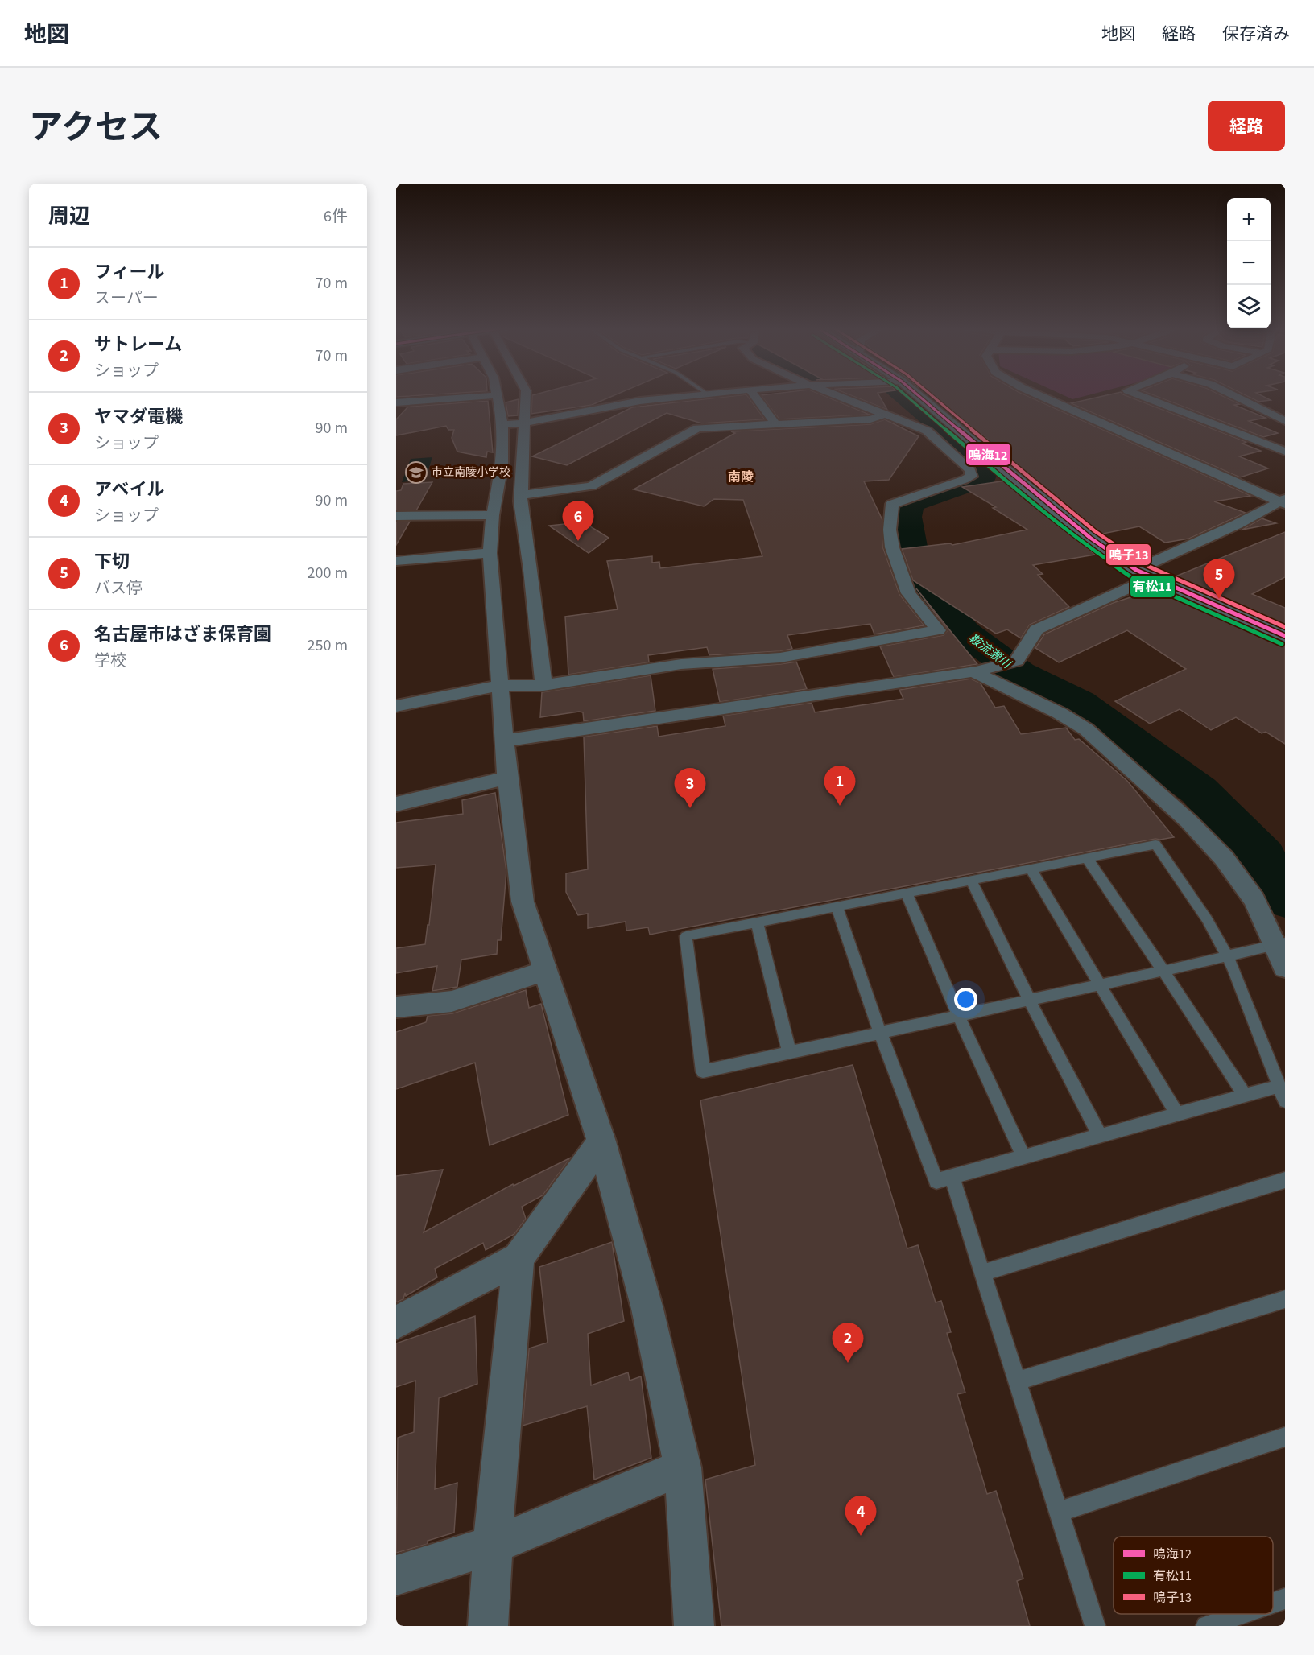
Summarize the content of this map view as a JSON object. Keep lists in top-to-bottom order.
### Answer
{
  "districts": ["南陵"],
  "water": ["鞍流瀬川"],
  "places": {
    "school or university": ["市立南陵小学校"]
  },
  "lines": ["transit line 鳴海12", "transit line 有松11", "transit line 鳴子13"],
  "legend": ["鳴海12", "有松11", "鳴子13"],
  "page": {
    "header": "地図",
    "nav": ["地図", "経路", "保存済み"],
    "title": "アクセス",
    "buttons": "経路",
    "heading": ["周辺", "6件"],
    "map_buttons": ["+", "−"],
    "list": [
      {
        "mark": "1",
        "name": "フィール",
        "note": "スーパー",
        "value": "70 m"
      },
      {
        "mark": "2",
        "name": "サトレーム",
        "note": "ショップ",
        "value": "70 m"
      },
      {
        "mark": "3",
        "name": "ヤマダ電機",
        "note": "ショップ",
        "value": "90 m"
      },
      {
        "mark": "4",
        "name": "アベイル",
        "note": "ショップ",
        "value": "90 m"
      },
      {
        "mark": "5",
        "name": "下切",
        "note": "バス停",
        "value": "200 m"
      },
      {
        "mark": "6",
        "name": "名古屋市はざま保育園",
        "note": "学校",
        "value": "250 m"
      }
    ],
    "pins": [
      "6",
      "5",
      "1",
      "3",
      "2",
      "4"
    ]
  }
}
